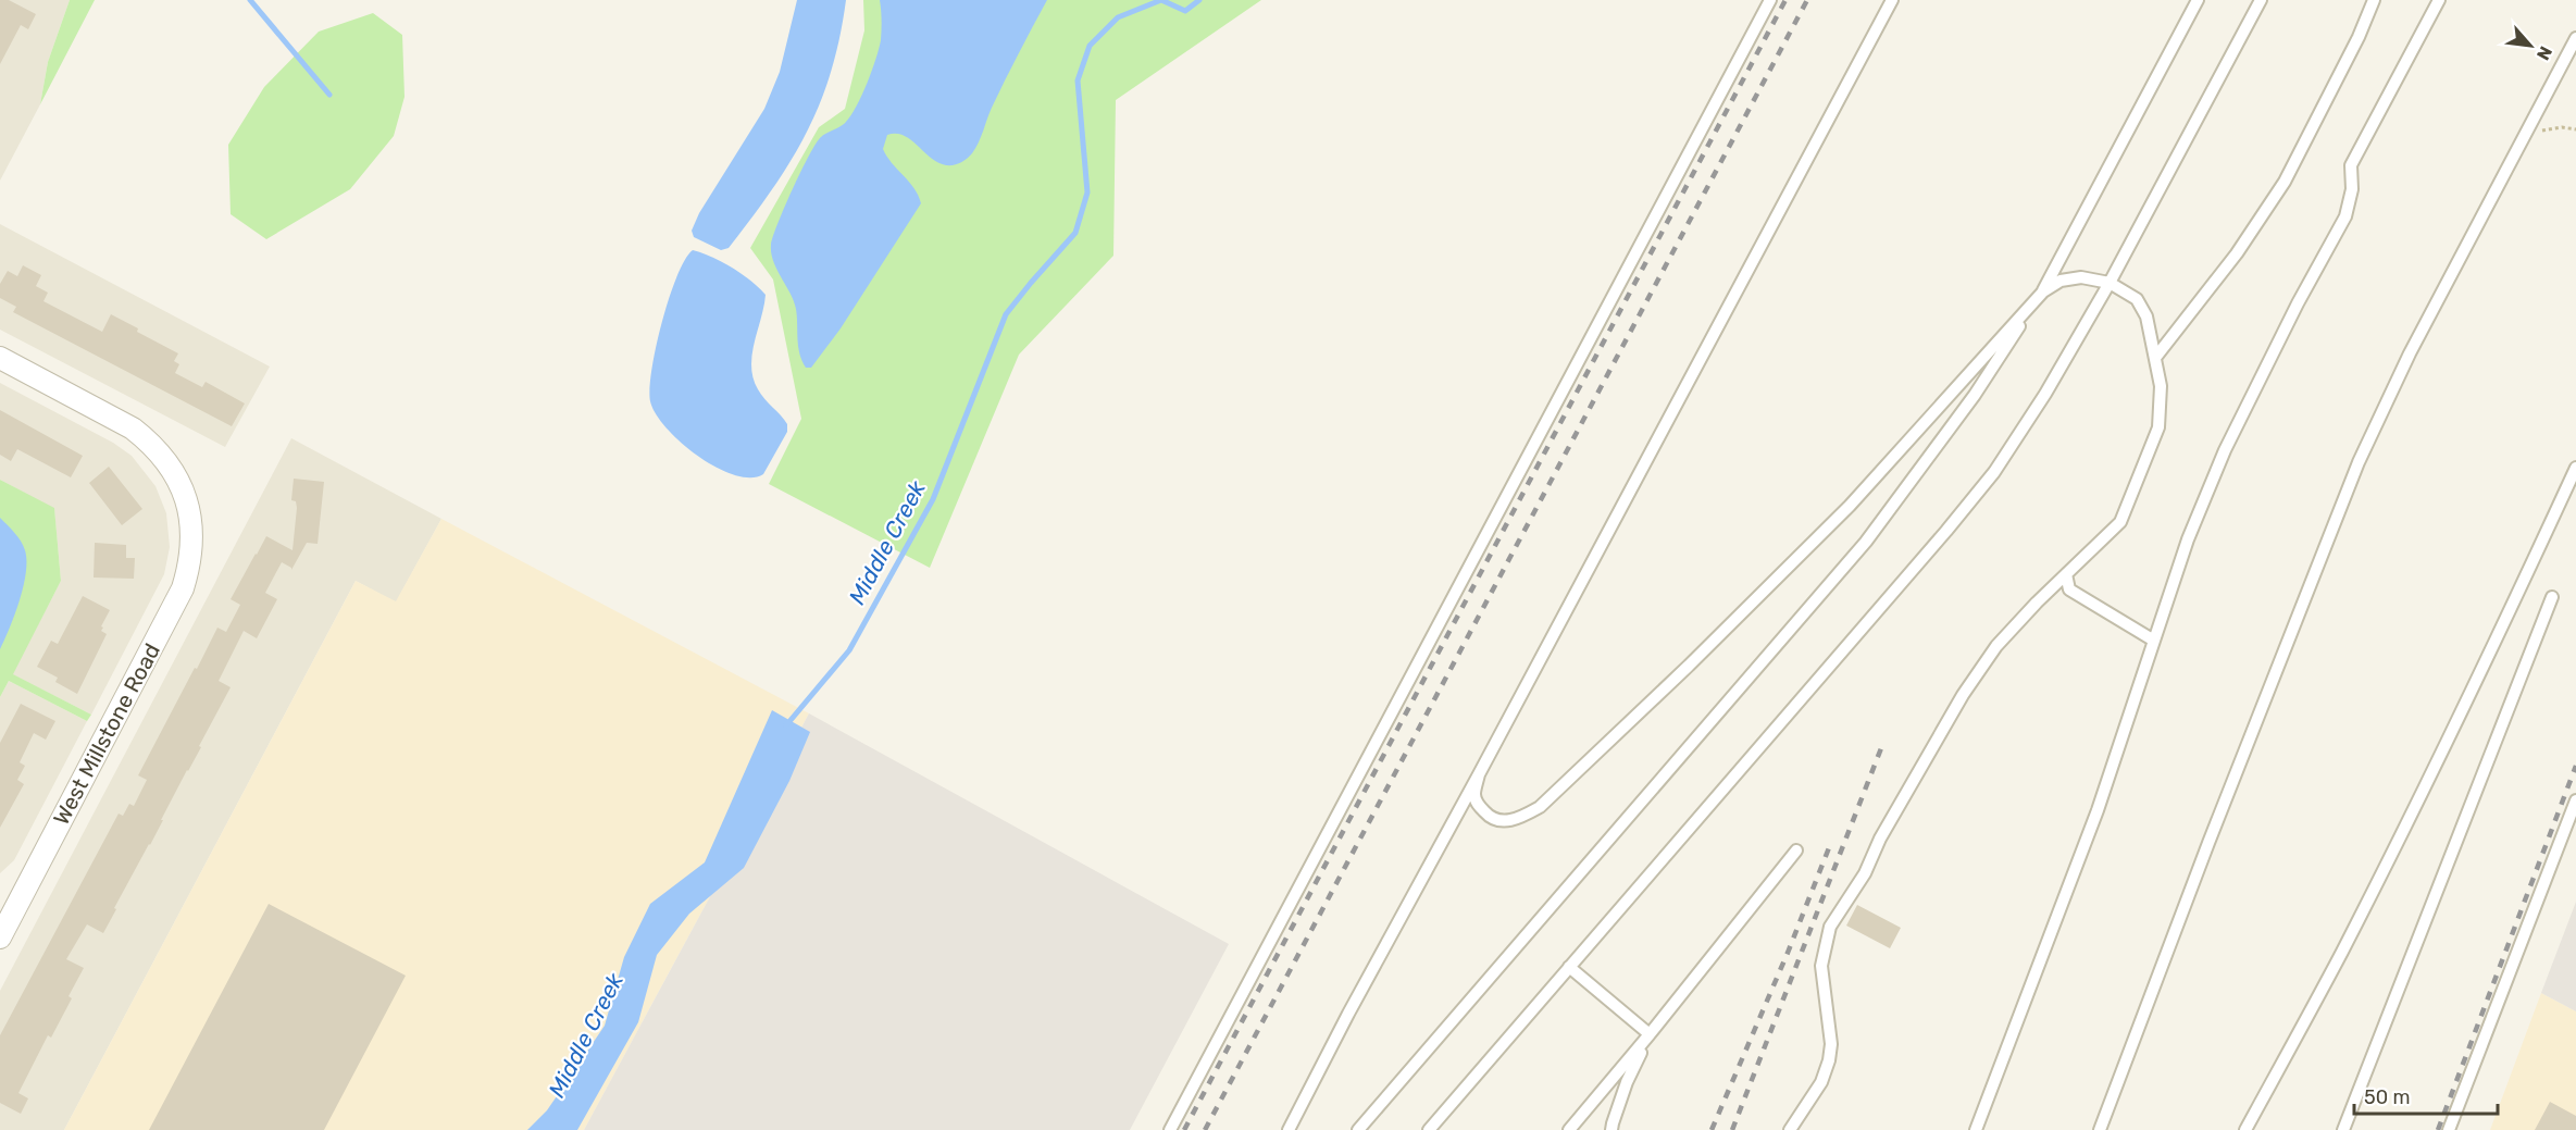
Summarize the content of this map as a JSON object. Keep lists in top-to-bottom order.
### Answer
{
  "streets": {
    "street": ["West Millstone Road"]
  },
  "water": ["Middle Creek"],
  "scale_bar": "50 m",
  "north": "bottom right"
}
